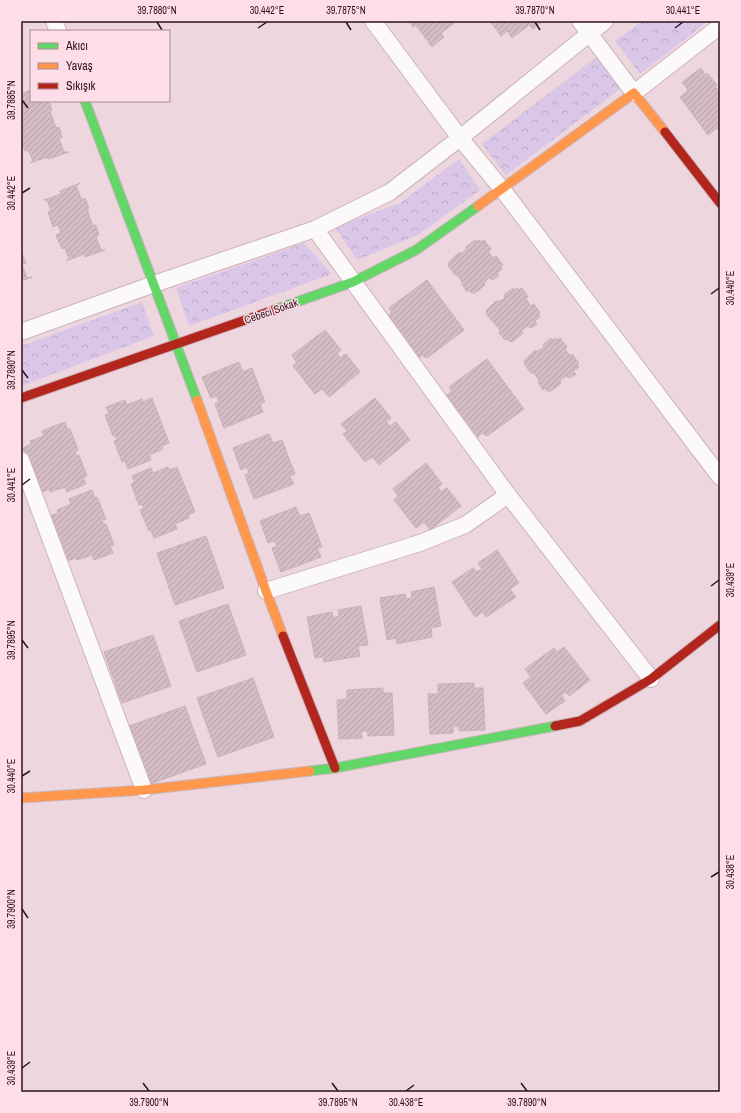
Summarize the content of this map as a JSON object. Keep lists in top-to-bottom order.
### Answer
{
  "streets": {
    "street": ["Cebeci Sokak"]
  },
  "legend": ["Akıcı", "Yavaş", "Sıkışık"],
  "coordinates": [
    "39.7880°N",
    "30.442°E",
    "39.7875°N",
    "39.7870°N",
    "30.441°E",
    "39.7885°N",
    "30.440°E",
    "39.7890°N",
    "30.439°E",
    "39.7895°N",
    "30.438°E",
    "39.7900°N"
  ]
}
